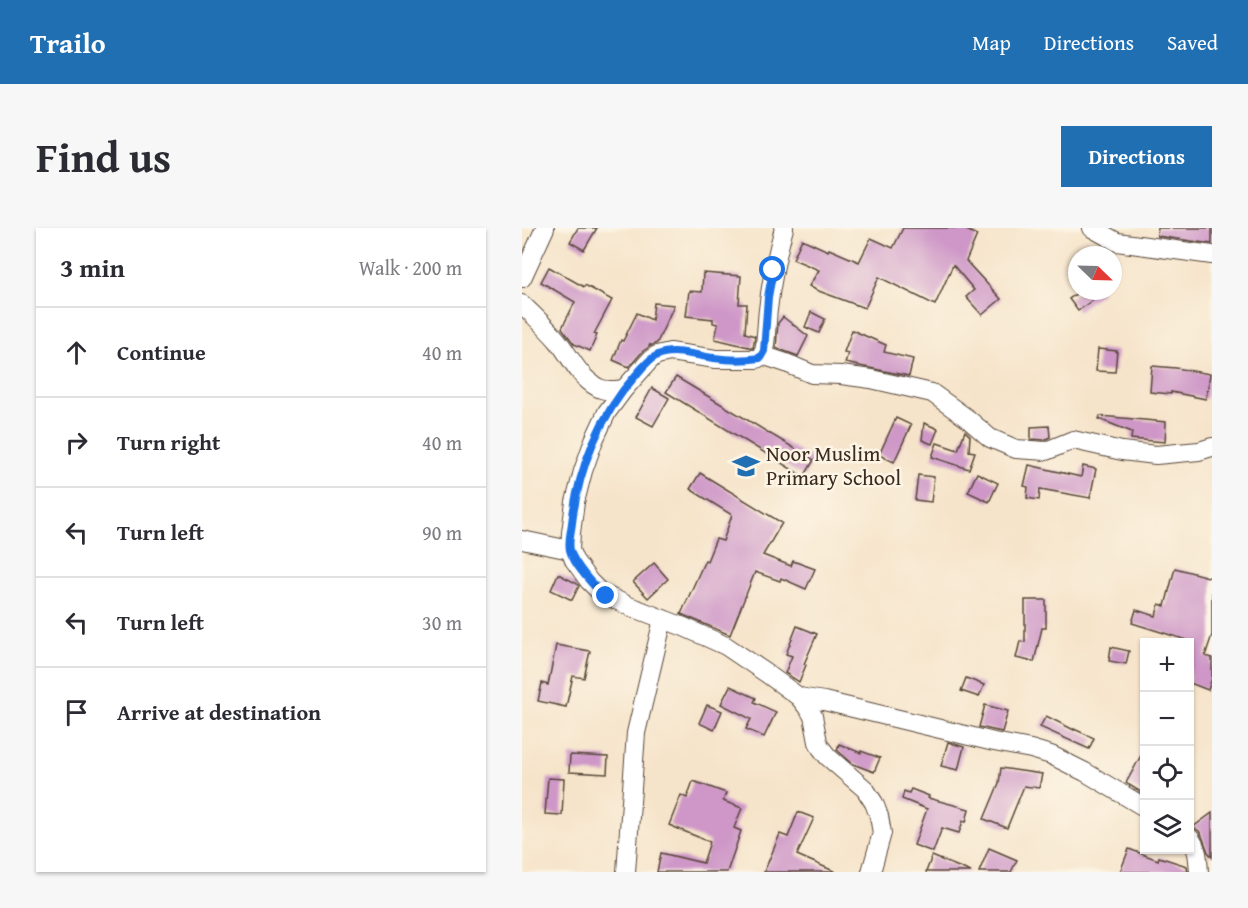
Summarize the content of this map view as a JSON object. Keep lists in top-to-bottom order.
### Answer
{
  "places": {
    "school or university": ["Noor Muslim Primary School"]
  },
  "north": "bottom right",
  "page": {
    "header": "Trailo",
    "nav": ["Map", "Directions", "Saved"],
    "title": "Find us",
    "buttons": "Directions",
    "heading": ["3 min", "Walk · 200 m"],
    "list": [
      ["Continue", "40 m"],
      ["Turn right", "40 m"],
      ["Turn left", "90 m"],
      ["Turn left", "30 m"],
      "Arrive at destination"
    ],
    "map_buttons": ["+", "−"]
  }
}
